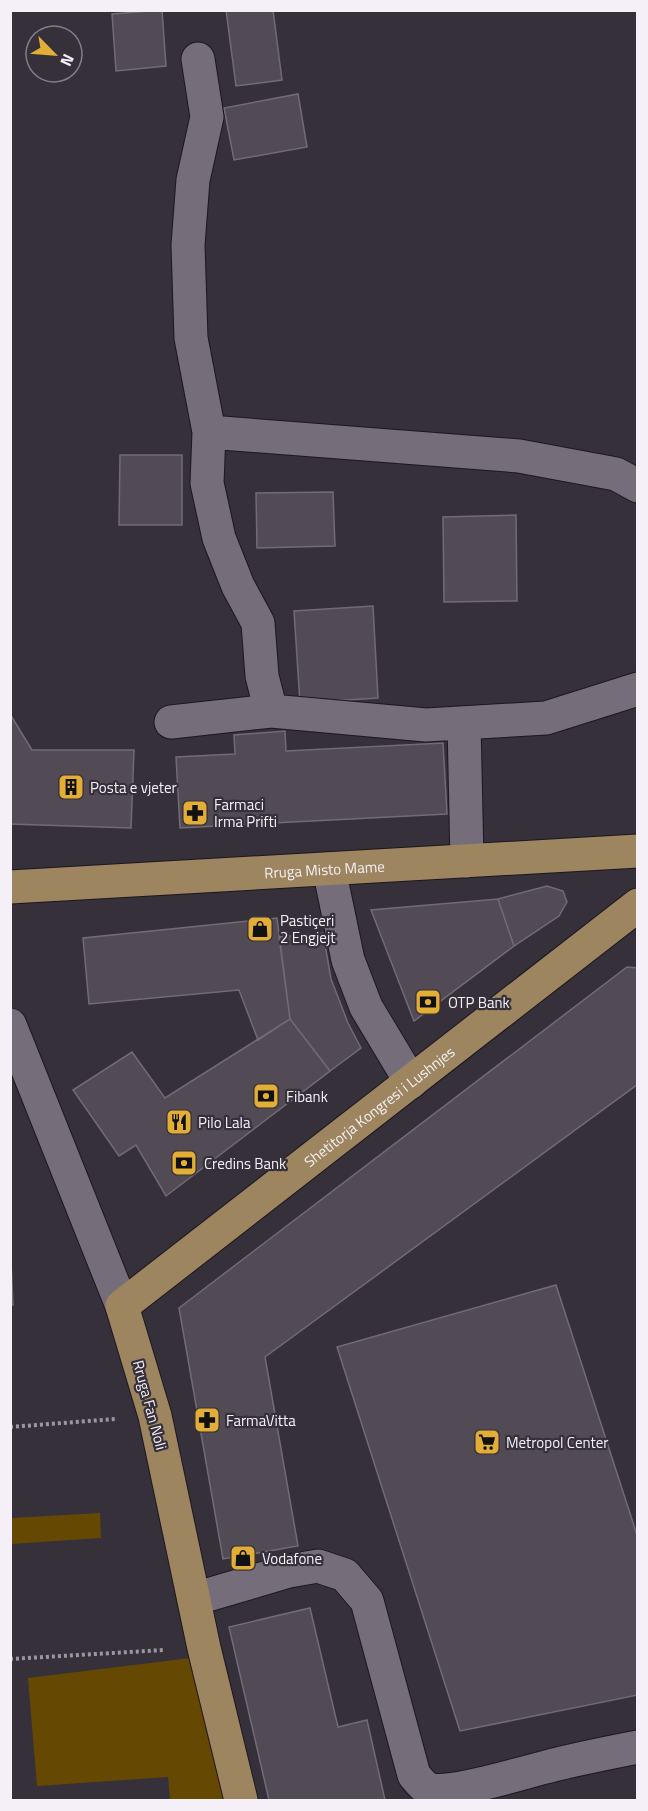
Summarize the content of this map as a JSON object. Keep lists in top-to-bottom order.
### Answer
{
  "streets": {
    "main road": ["Rruga Misto Mame", "Shetitorja Kongresi i Lushnjes", "Rruga Fan Noli"]
  },
  "crossings": [
    ["Shetitorja Kongresi i Lushnjes", "Rruga Fan Noli"]
  ],
  "places": {
    "building": ["Posta e vjeter"],
    "pharmacy": ["Farmaci Irma Prifti", "FarmaVitta"],
    "shop": ["Pastiçeri 2 Engjejt", "Vodafone"],
    "bank": ["OTP Bank", "Fibank", "Credins Bank"],
    "restaurant": ["Pilo Lala"],
    "supermarket": ["Metropol Center"]
  },
  "north": "bottom right"
}
